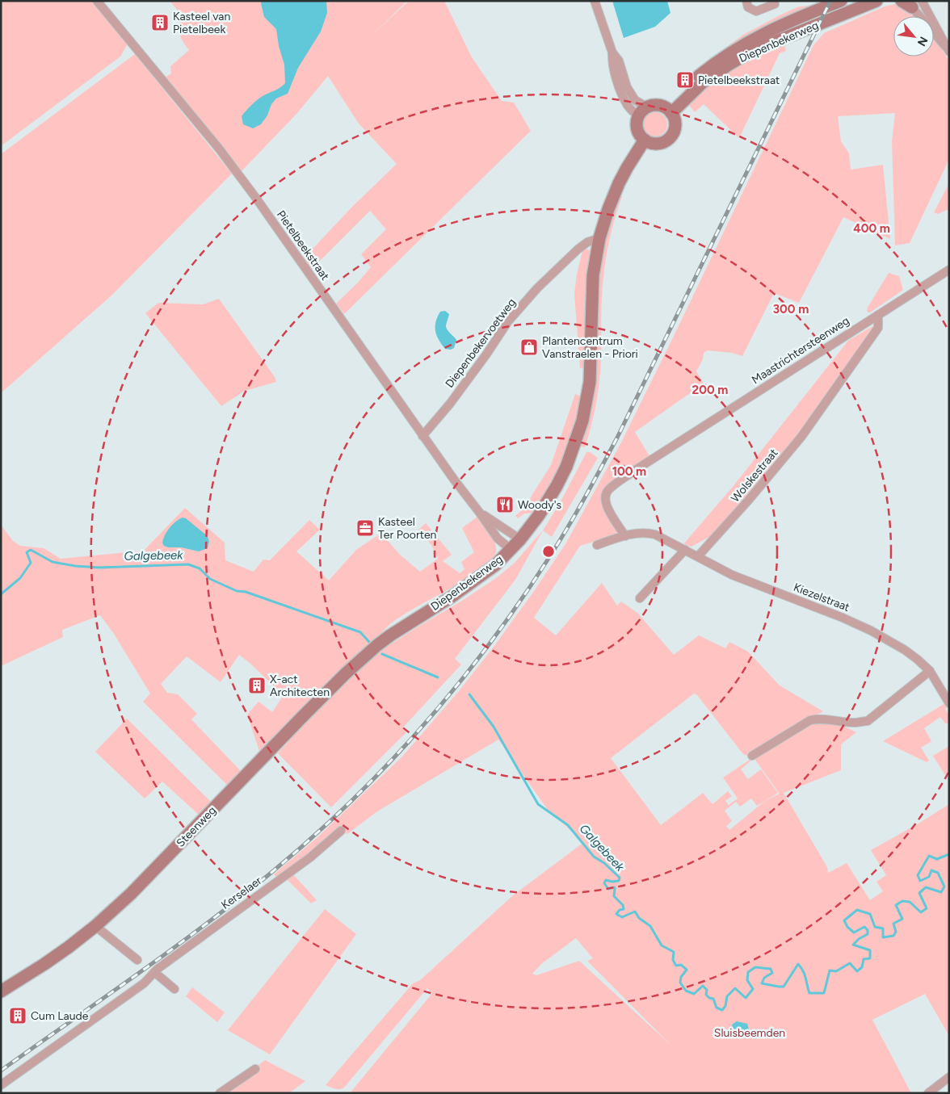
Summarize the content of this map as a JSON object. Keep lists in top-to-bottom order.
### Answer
{
  "streets": {
    "main road": ["Diepenbekerweg", "Steenweg"],
    "street": [
      "Pietelbeekstraat",
      "Diepenbekervoetweg",
      "Maastrichtersteenweg",
      "Wolskestraat",
      "Kiezelstraat",
      "Kerselaer"
    ]
  },
  "crossings": [
    ["Diepenbekerweg", "Pietelbeekstraat"],
    ["Diepenbekerweg", "Diepenbekervoetweg"],
    ["Diepenbekerweg", "Steenweg"],
    ["Pietelbeekstraat", "Diepenbekervoetweg"],
    ["Maastrichtersteenweg", "Wolskestraat"],
    ["Wolskestraat", "Kiezelstraat"]
  ],
  "water": ["Galgebeek"],
  "parks": ["Sluisbeemden"],
  "places": {
    "building": [
      "Kasteel van Pietelbeek",
      "Pietelbeekstraat",
      "X-act Architecten",
      "Cum Laude"
    ],
    "shop": ["Plantencentrum Vanstraelen - Priori"],
    "restaurant": ["Woody's"],
    "office": ["Kasteel Ter Poorten"]
  },
  "north": "bottom right",
  "rings": [
    "400 m",
    "300 m",
    "200 m",
    "100 m"
  ]
}
